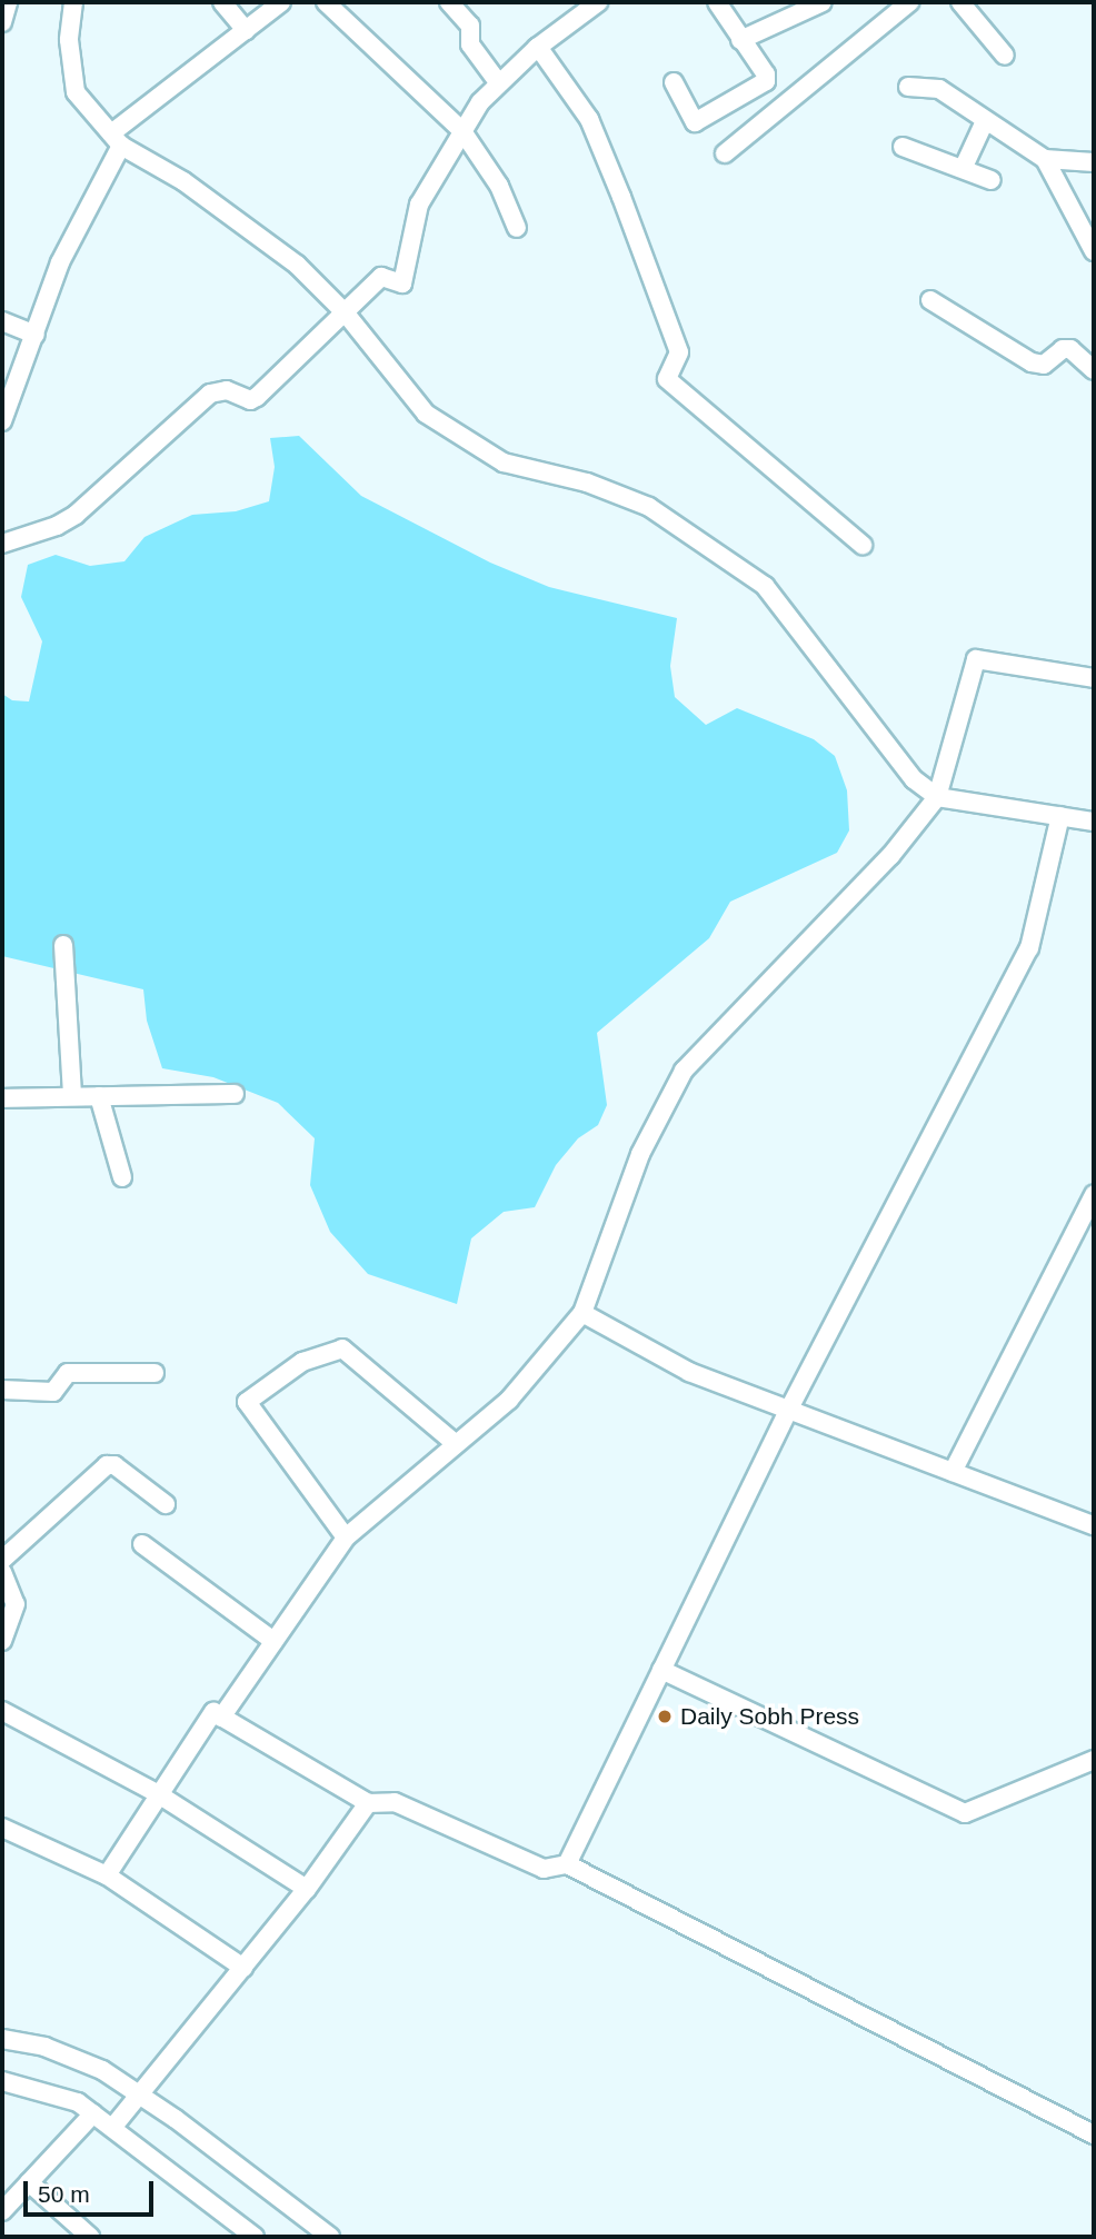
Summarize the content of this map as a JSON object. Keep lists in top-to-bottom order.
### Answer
{
  "places": ["Daily Sobh Press"],
  "scale_bar": "50 m"
}
